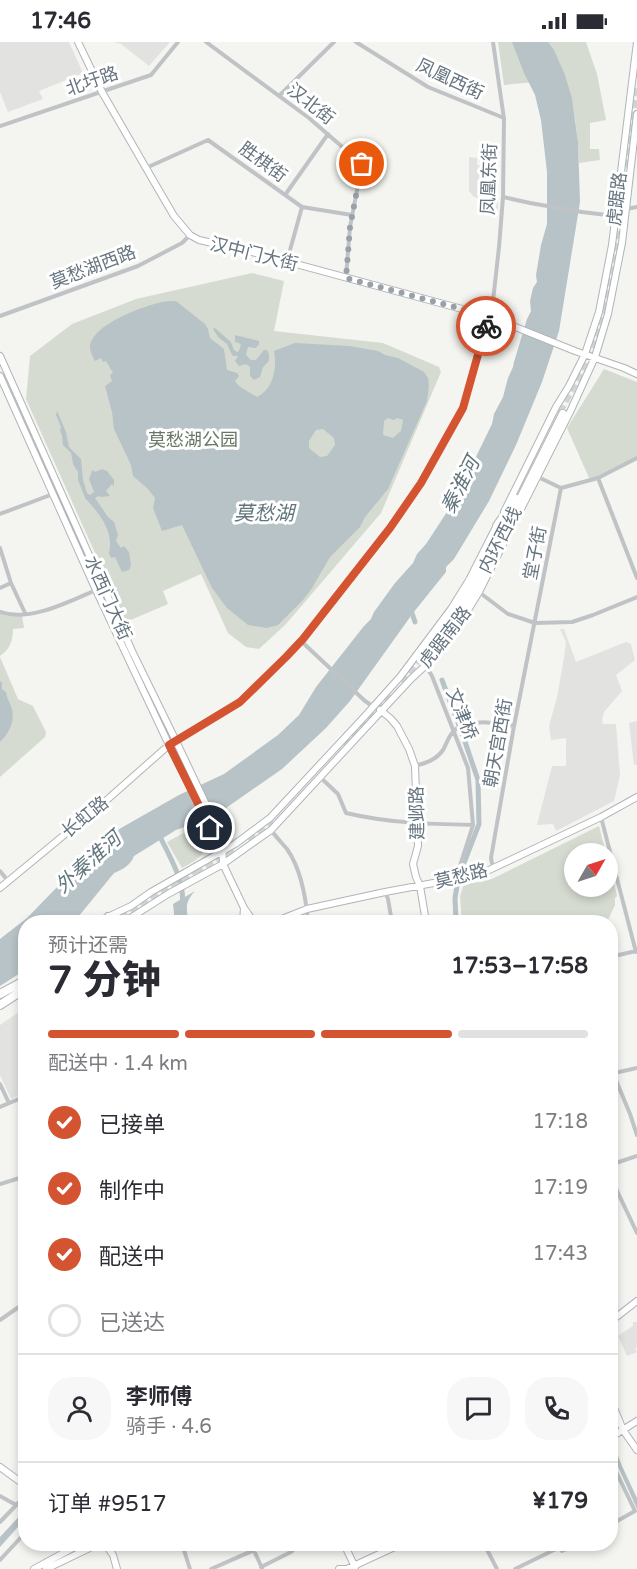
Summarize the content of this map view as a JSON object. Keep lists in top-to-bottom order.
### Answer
{
  "streets": {
    "highway": ["内环西线"],
    "main road": [
      "虎踞路",
      "汉中门大街",
      "水西门大街",
      "虎踞南路",
      "建邺路",
      "长虹路",
      "莫愁路"
    ],
    "street": [
      "凤凰西街",
      "北圩路",
      "汉北街",
      "胜棋街",
      "凤凰东街",
      "莫愁湖西路",
      "堂子街",
      "文津桥",
      "朝天宫西街"
    ]
  },
  "crossings": [
    ["凤凰西街", "凤凰东街"],
    ["北圩路", "汉中门大街"],
    ["汉北街", "胜棋街"],
    ["汉北街", "汉中门大街"],
    ["胜棋街", "汉中门大街"],
    ["凤凰东街", "汉中门大街"],
    ["凤凰东街", "水西门大街"],
    ["凤凰东街", "长虹路"],
    ["虎踞路", "汉中门大街"],
    ["虎踞路", "虎踞南路"],
    ["汉中门大街", "莫愁湖西路"],
    ["汉中门大街", "虎踞南路"],
    ["内环西线", "虎踞南路"],
    ["内环西线", "文津桥"],
    ["堂子街", "朝天宫西街"],
    ["水西门大街", "长虹路"],
    ["虎踞南路", "文津桥"],
    ["虎踞南路", "建邺路"],
    ["文津桥", "莫愁路"],
    ["朝天宫西街", "莫愁路"],
    ["建邺路", "莫愁路"]
  ],
  "water": ["秦淮河", "莫愁湖", "外秦淮河"],
  "parks": ["莫愁湖公园"],
  "north": "top right",
  "page": {
    "status": "17:46",
    "heading": ["7 分钟", "预计还需", "17:53–17:58"],
    "panel": [
      "李师傅",
      "骑手 · 4.6",
      "订单 #9517",
      "¥179"
    ],
    "bar": "配送中 · 1.4 km",
    "list": [
      ["已接单", "17:18"],
      ["制作中", "17:19"],
      ["配送中", "17:43"],
      "已送达"
    ]
  }
}
